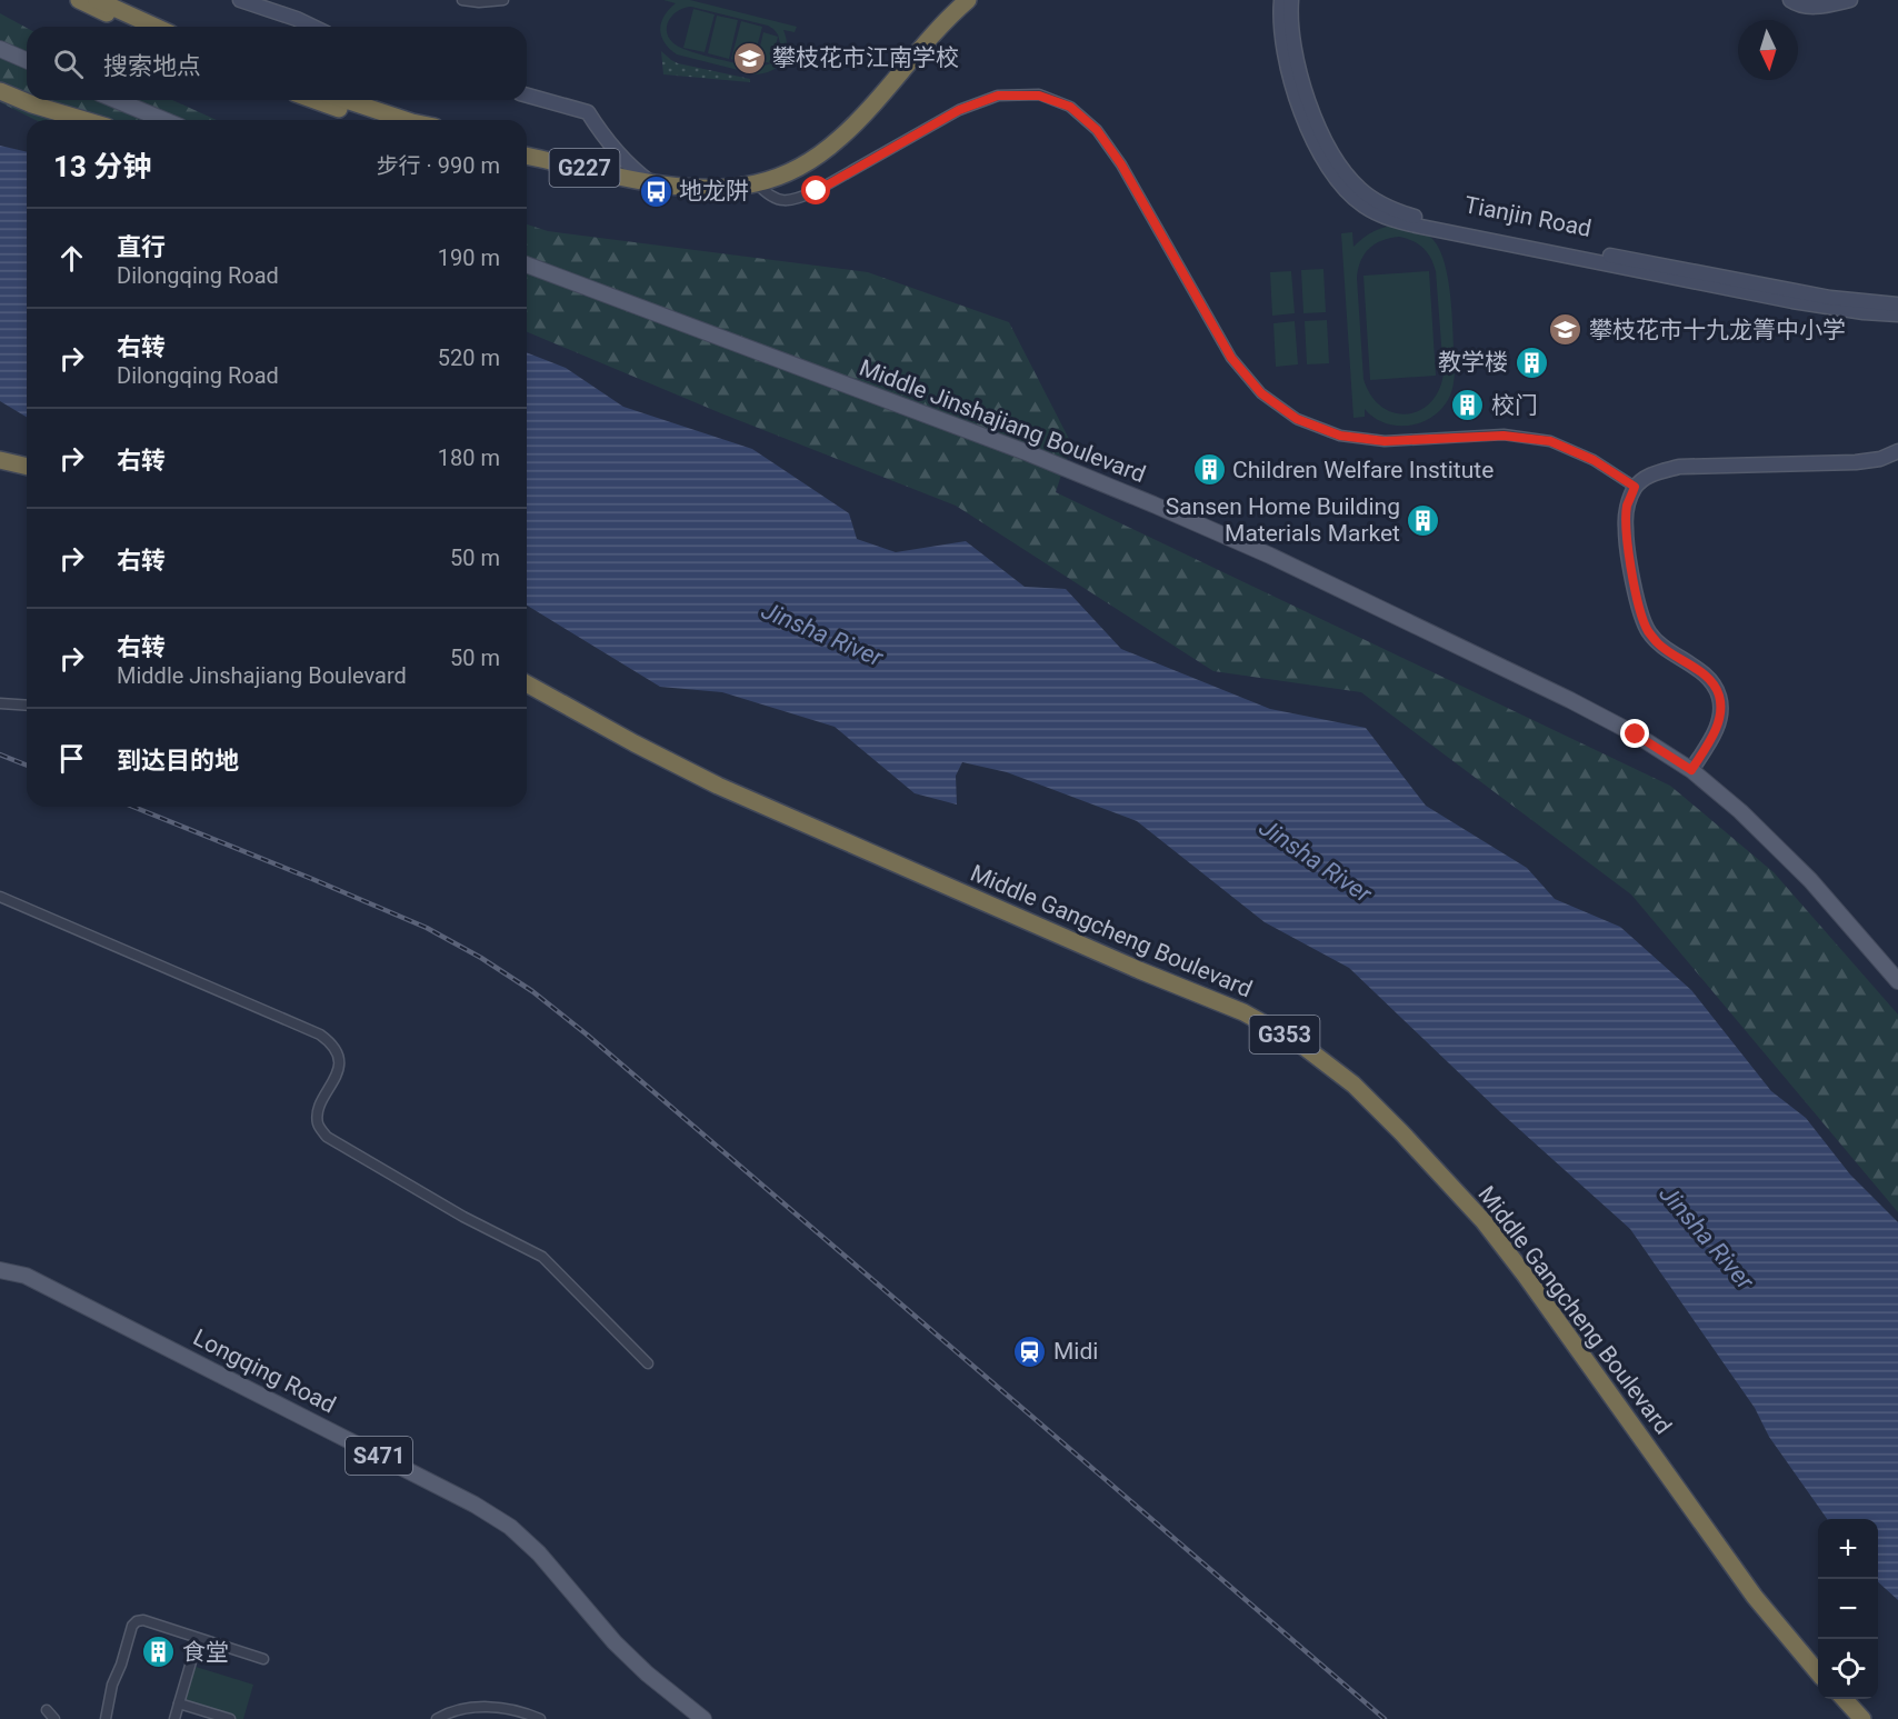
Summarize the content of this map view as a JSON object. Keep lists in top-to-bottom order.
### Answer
{
  "streets": {
    "highway": ["G227", "Middle Gangcheng Boulevard", "G353"],
    "main road": [
      "Tianjin Road",
      "Middle Jinshajiang Boulevard",
      "Longqing Road",
      "S471"
    ]
  },
  "water": ["Jinsha River"],
  "places": {
    "school or university": ["攀枝花市江南学校", "攀枝花市十九龙箐中小学"],
    "bus stop": ["地龙阱"],
    "building": [
      "教学楼",
      "校门",
      "Children Welfare Institute",
      "Sansen Home Building Materials Market",
      "食堂"
    ],
    "station": ["Midi"]
  },
  "north": "bottom",
  "page": {
    "search": "搜索地点",
    "heading": ["13 分钟", "步行 · 990 m"],
    "list": [
      ["直行", "Dilongqing Road", "190 m"],
      ["右转", "Dilongqing Road", "520 m"],
      ["右转", "180 m"],
      ["右转", "50 m"],
      ["右转", "Middle Jinshajiang Boulevard", "50 m"],
      "到达目的地"
    ],
    "map_buttons": ["+", "−"]
  }
}
